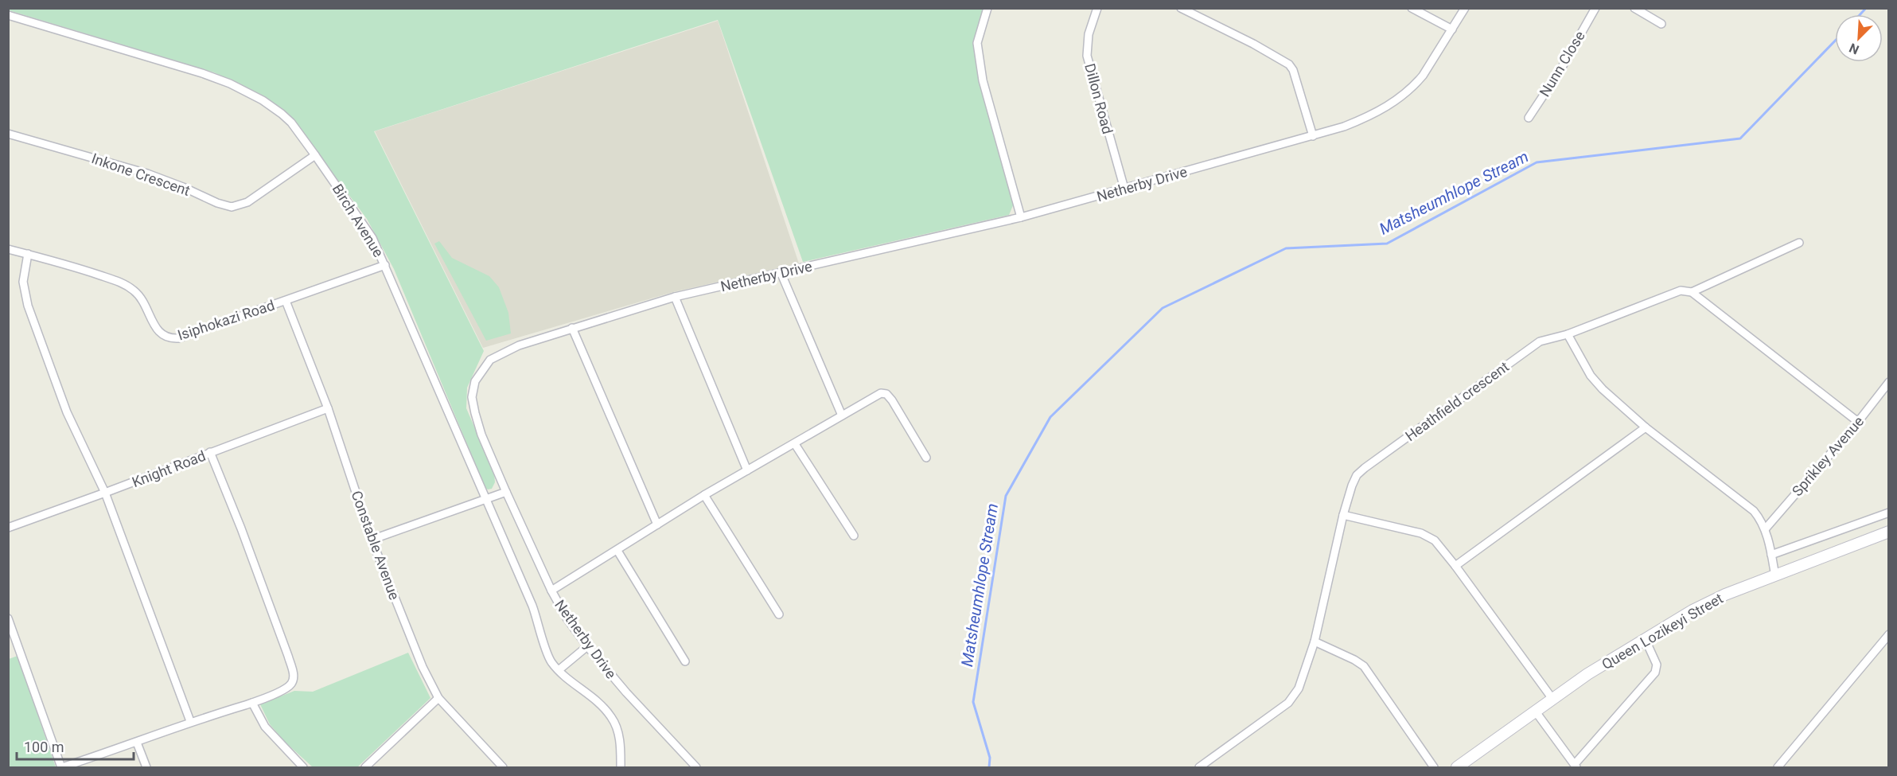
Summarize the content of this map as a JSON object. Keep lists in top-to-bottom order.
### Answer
{
  "streets": {
    "main road": ["Queen Lozikeyi Street"],
    "street": [
      "Nunn Close",
      "Dillon Road",
      "Inkone Crescent",
      "Netherby Drive",
      "Birch Avenue",
      "Isiphokazi Road",
      "Heathfield crescent",
      "Sprikley Avenue",
      "Knight Road",
      "Constable Avenue"
    ]
  },
  "crossings": [
    ["Dillon Road", "Netherby Drive"],
    ["Inkone Crescent", "Birch Avenue"],
    ["Birch Avenue", "Isiphokazi Road"],
    ["Isiphokazi Road", "Constable Avenue"],
    ["Knight Road", "Constable Avenue"]
  ],
  "water": ["Matsheumhlope Stream"],
  "scale_bar": "100 m",
  "north": "bottom left"
}
